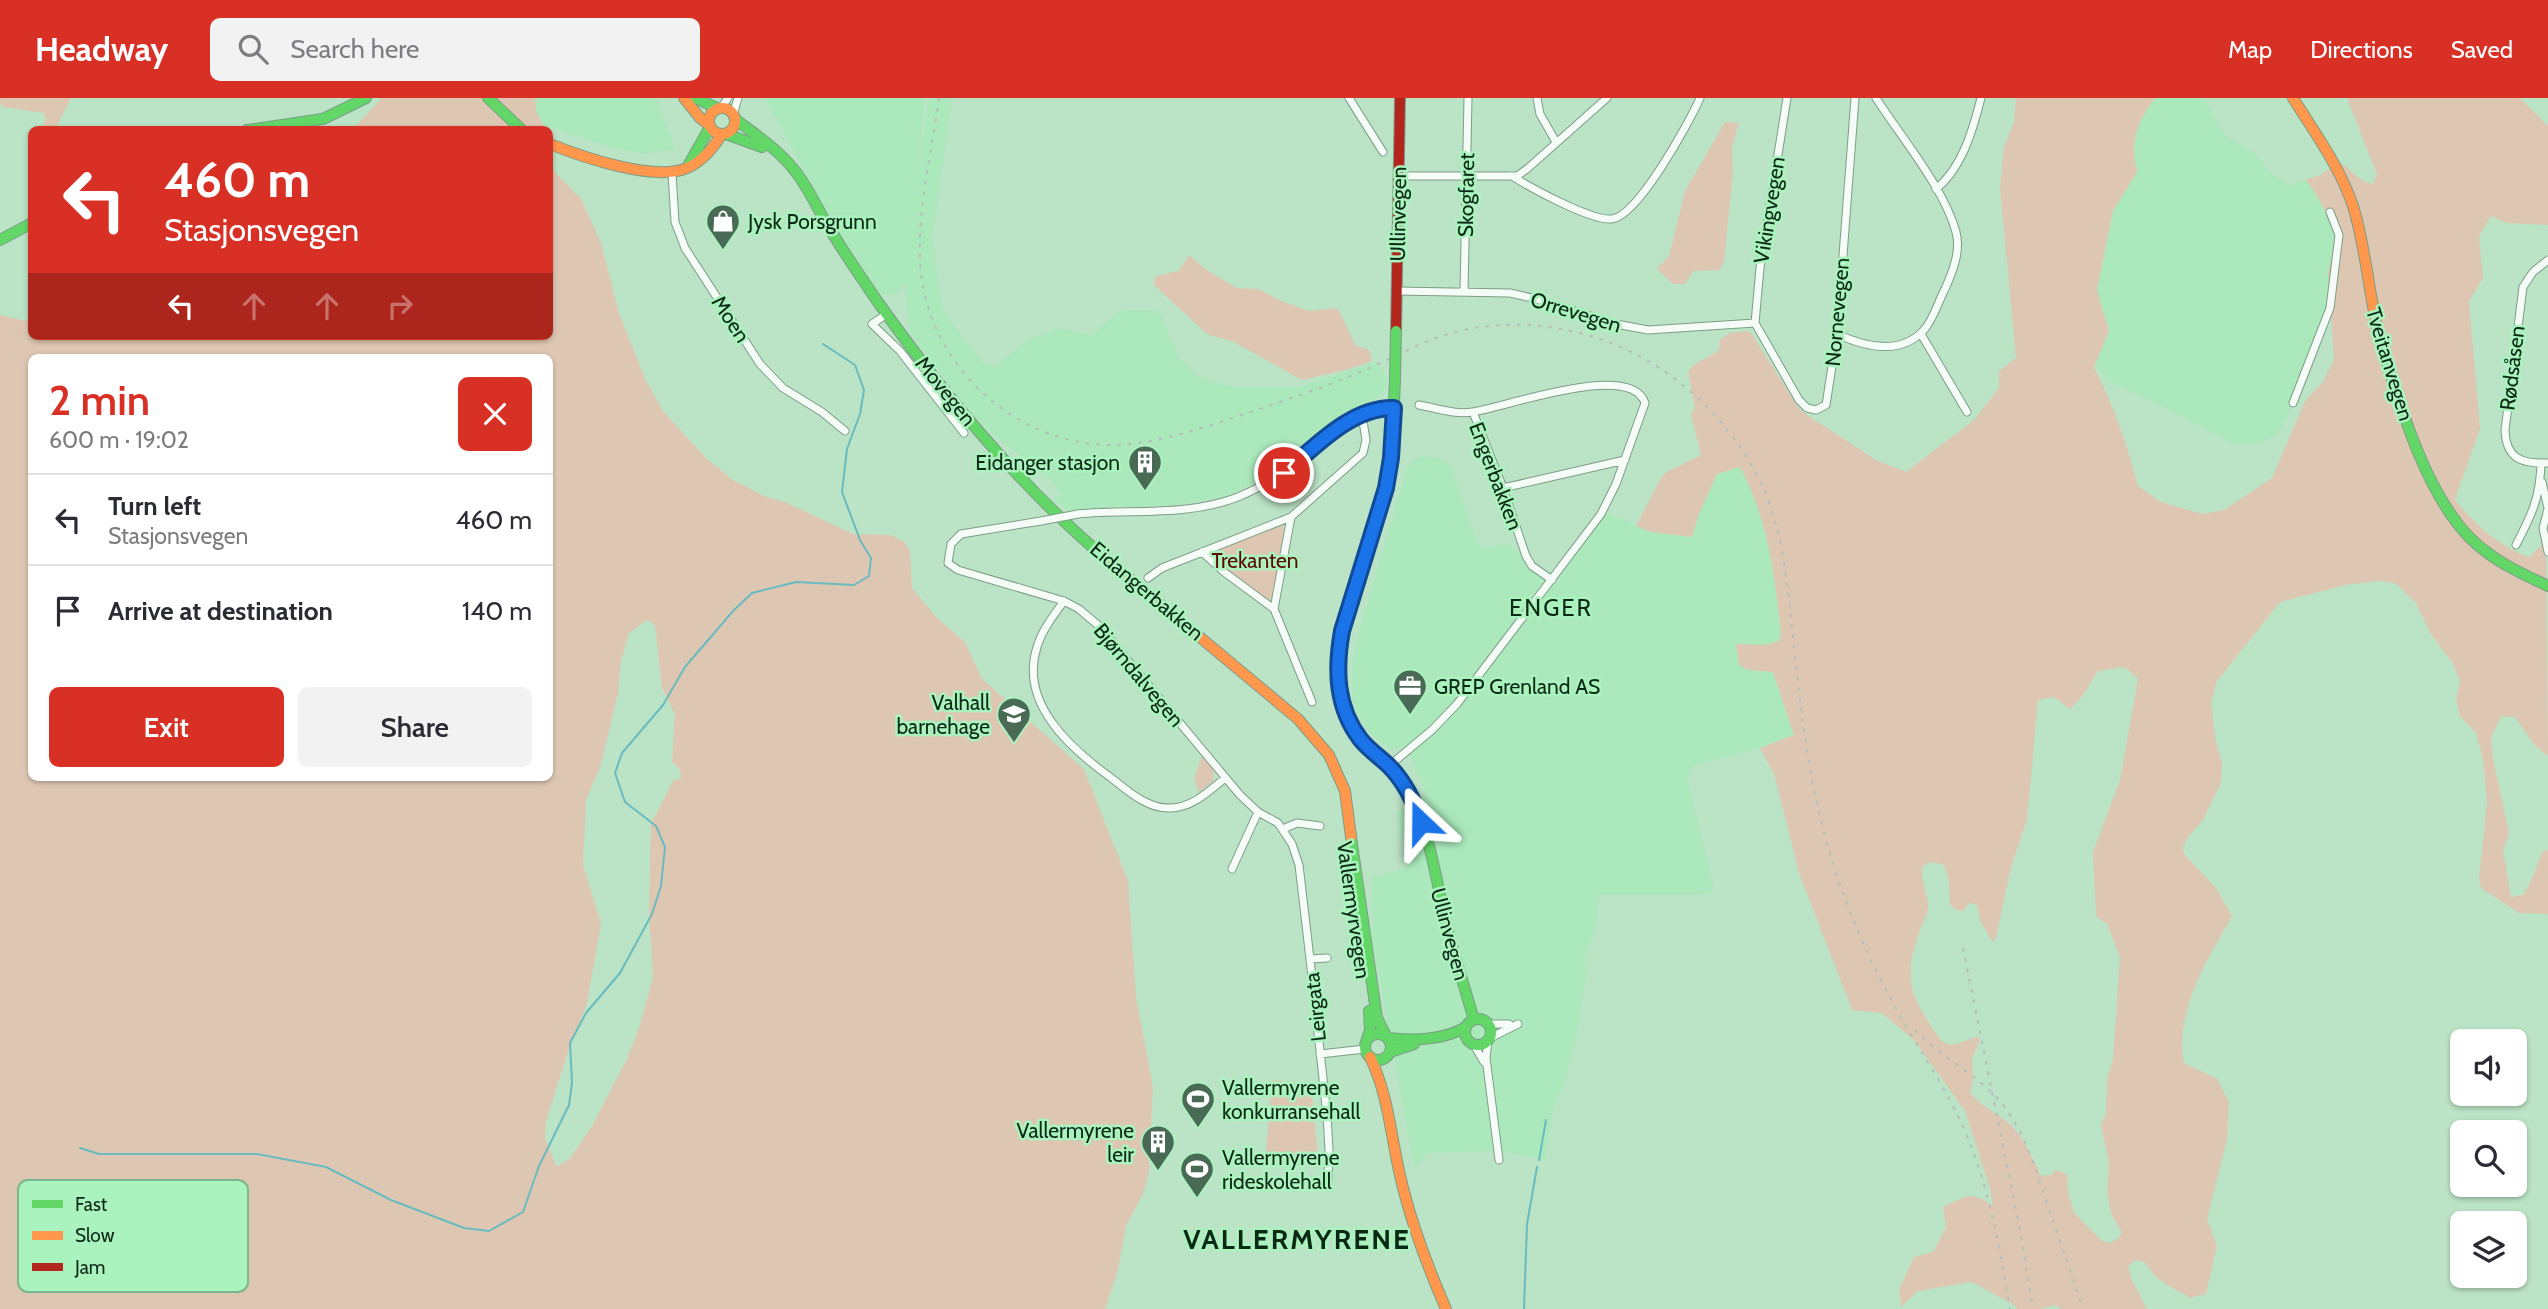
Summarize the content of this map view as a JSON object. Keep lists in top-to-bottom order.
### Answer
{
  "streets": {
    "main road": [
      "Ullinvegen",
      "Tveitanvegen",
      "Movegen",
      "Eidangerbakken",
      "Vallermyrvegen"
    ],
    "street": [
      "Skogfaret",
      "Vikingvegen",
      "Orrevegen",
      "Nornevegen",
      "Moen",
      "Rødsåsen",
      "Engerbakken",
      "Bjørndalvegen",
      "Leirgata"
    ]
  },
  "crossings": [
    ["Skogfaret", "Orrevegen"],
    ["Vikingvegen", "Orrevegen"],
    ["Vikingvegen", "Nornevegen"],
    ["Ullinvegen", "Orrevegen"],
    ["Orrevegen", "Nornevegen"],
    ["Movegen", "Eidangerbakken"],
    ["Eidangerbakken", "Vallermyrvegen"],
    ["Bjørndalvegen", "Leirgata"]
  ],
  "districts": ["ENGER", "VALLERMYRENE"],
  "parks": ["Trekanten"],
  "places": {
    "shop": ["Jysk Porsgrunn"],
    "building": ["Eidanger stasjon", "Vallermyrene leir"],
    "office": ["GREP Grenland AS"],
    "school or university": ["Valhall barnehage"],
    "sports": ["Vallermyrene konkurransehall", "Vallermyrene rideskolehall"]
  },
  "legend": ["Fast", "Slow", "Jam"],
  "page": {
    "header": "Headway",
    "search": "Search here",
    "nav": ["Map", "Directions", "Saved"],
    "turn": ["460 m", "Stasjonsvegen"],
    "heading": ["2 min", "600 m · 19:02"],
    "list": [
      {
        "name": "Turn left",
        "note": "Stasjonsvegen",
        "value": "460 m"
      },
      {
        "name": "Arrive at destination",
        "value": "140 m"
      }
    ],
    "buttons": ["Exit", "Share"]
  }
}
